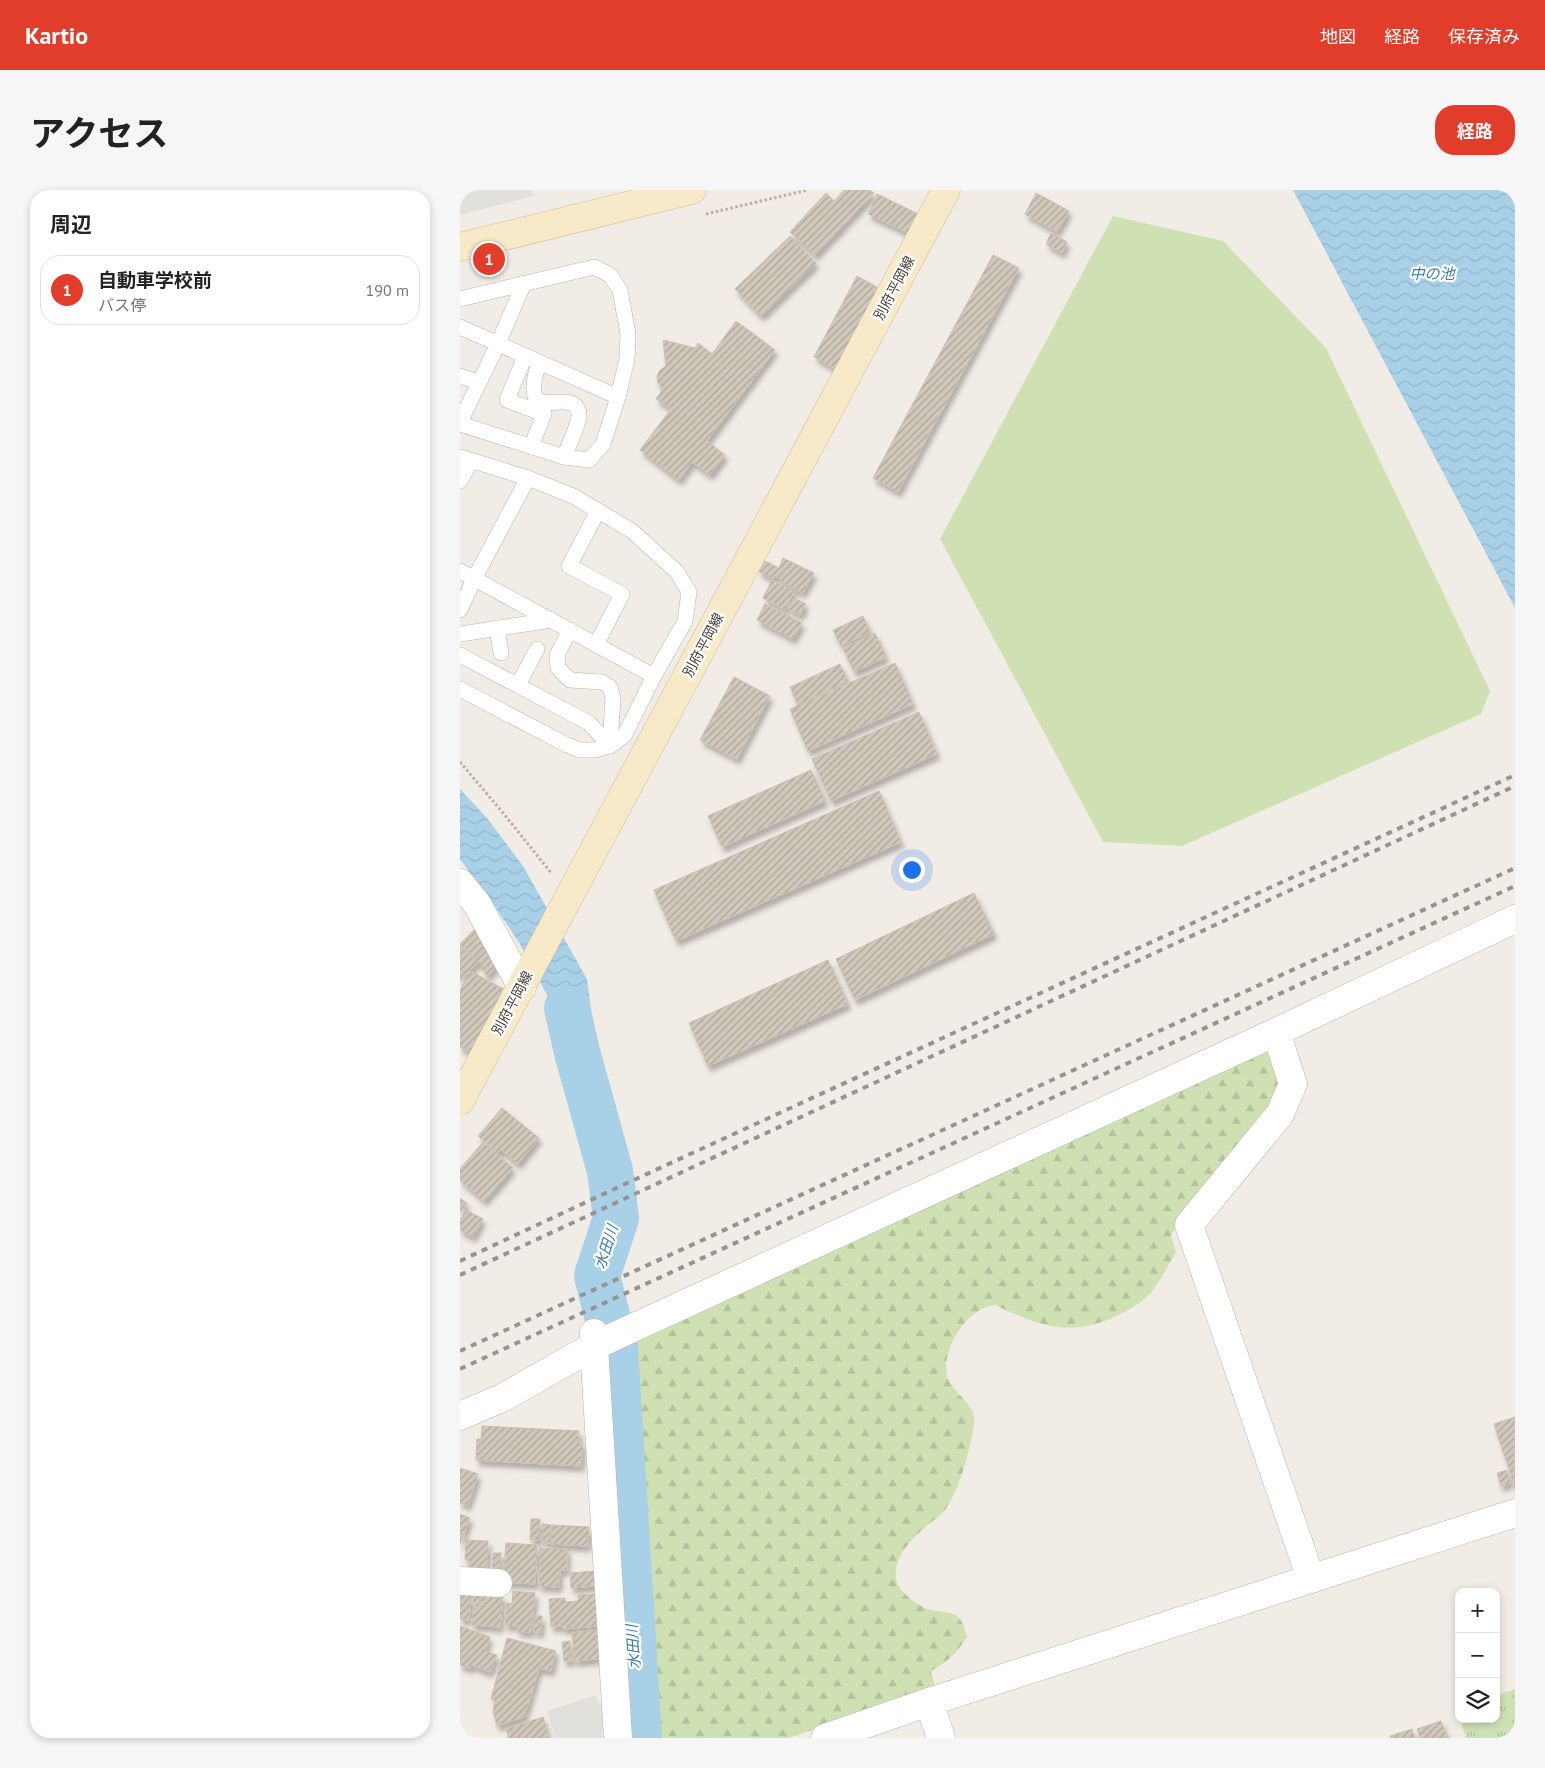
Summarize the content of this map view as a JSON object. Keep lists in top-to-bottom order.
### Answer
{
  "streets": {
    "main road": ["別府平岡線"]
  },
  "water": ["中の池", "水田川"],
  "page": {
    "header": "Kartio",
    "nav": ["地図", "経路", "保存済み"],
    "title": "アクセス",
    "buttons": "経路",
    "heading": "周辺",
    "pins": "1",
    "list": [
      {
        "mark": "1",
        "name": "自動車学校前",
        "note": "バス停",
        "value": "190 m"
      }
    ],
    "map_buttons": ["+", "−"]
  }
}
